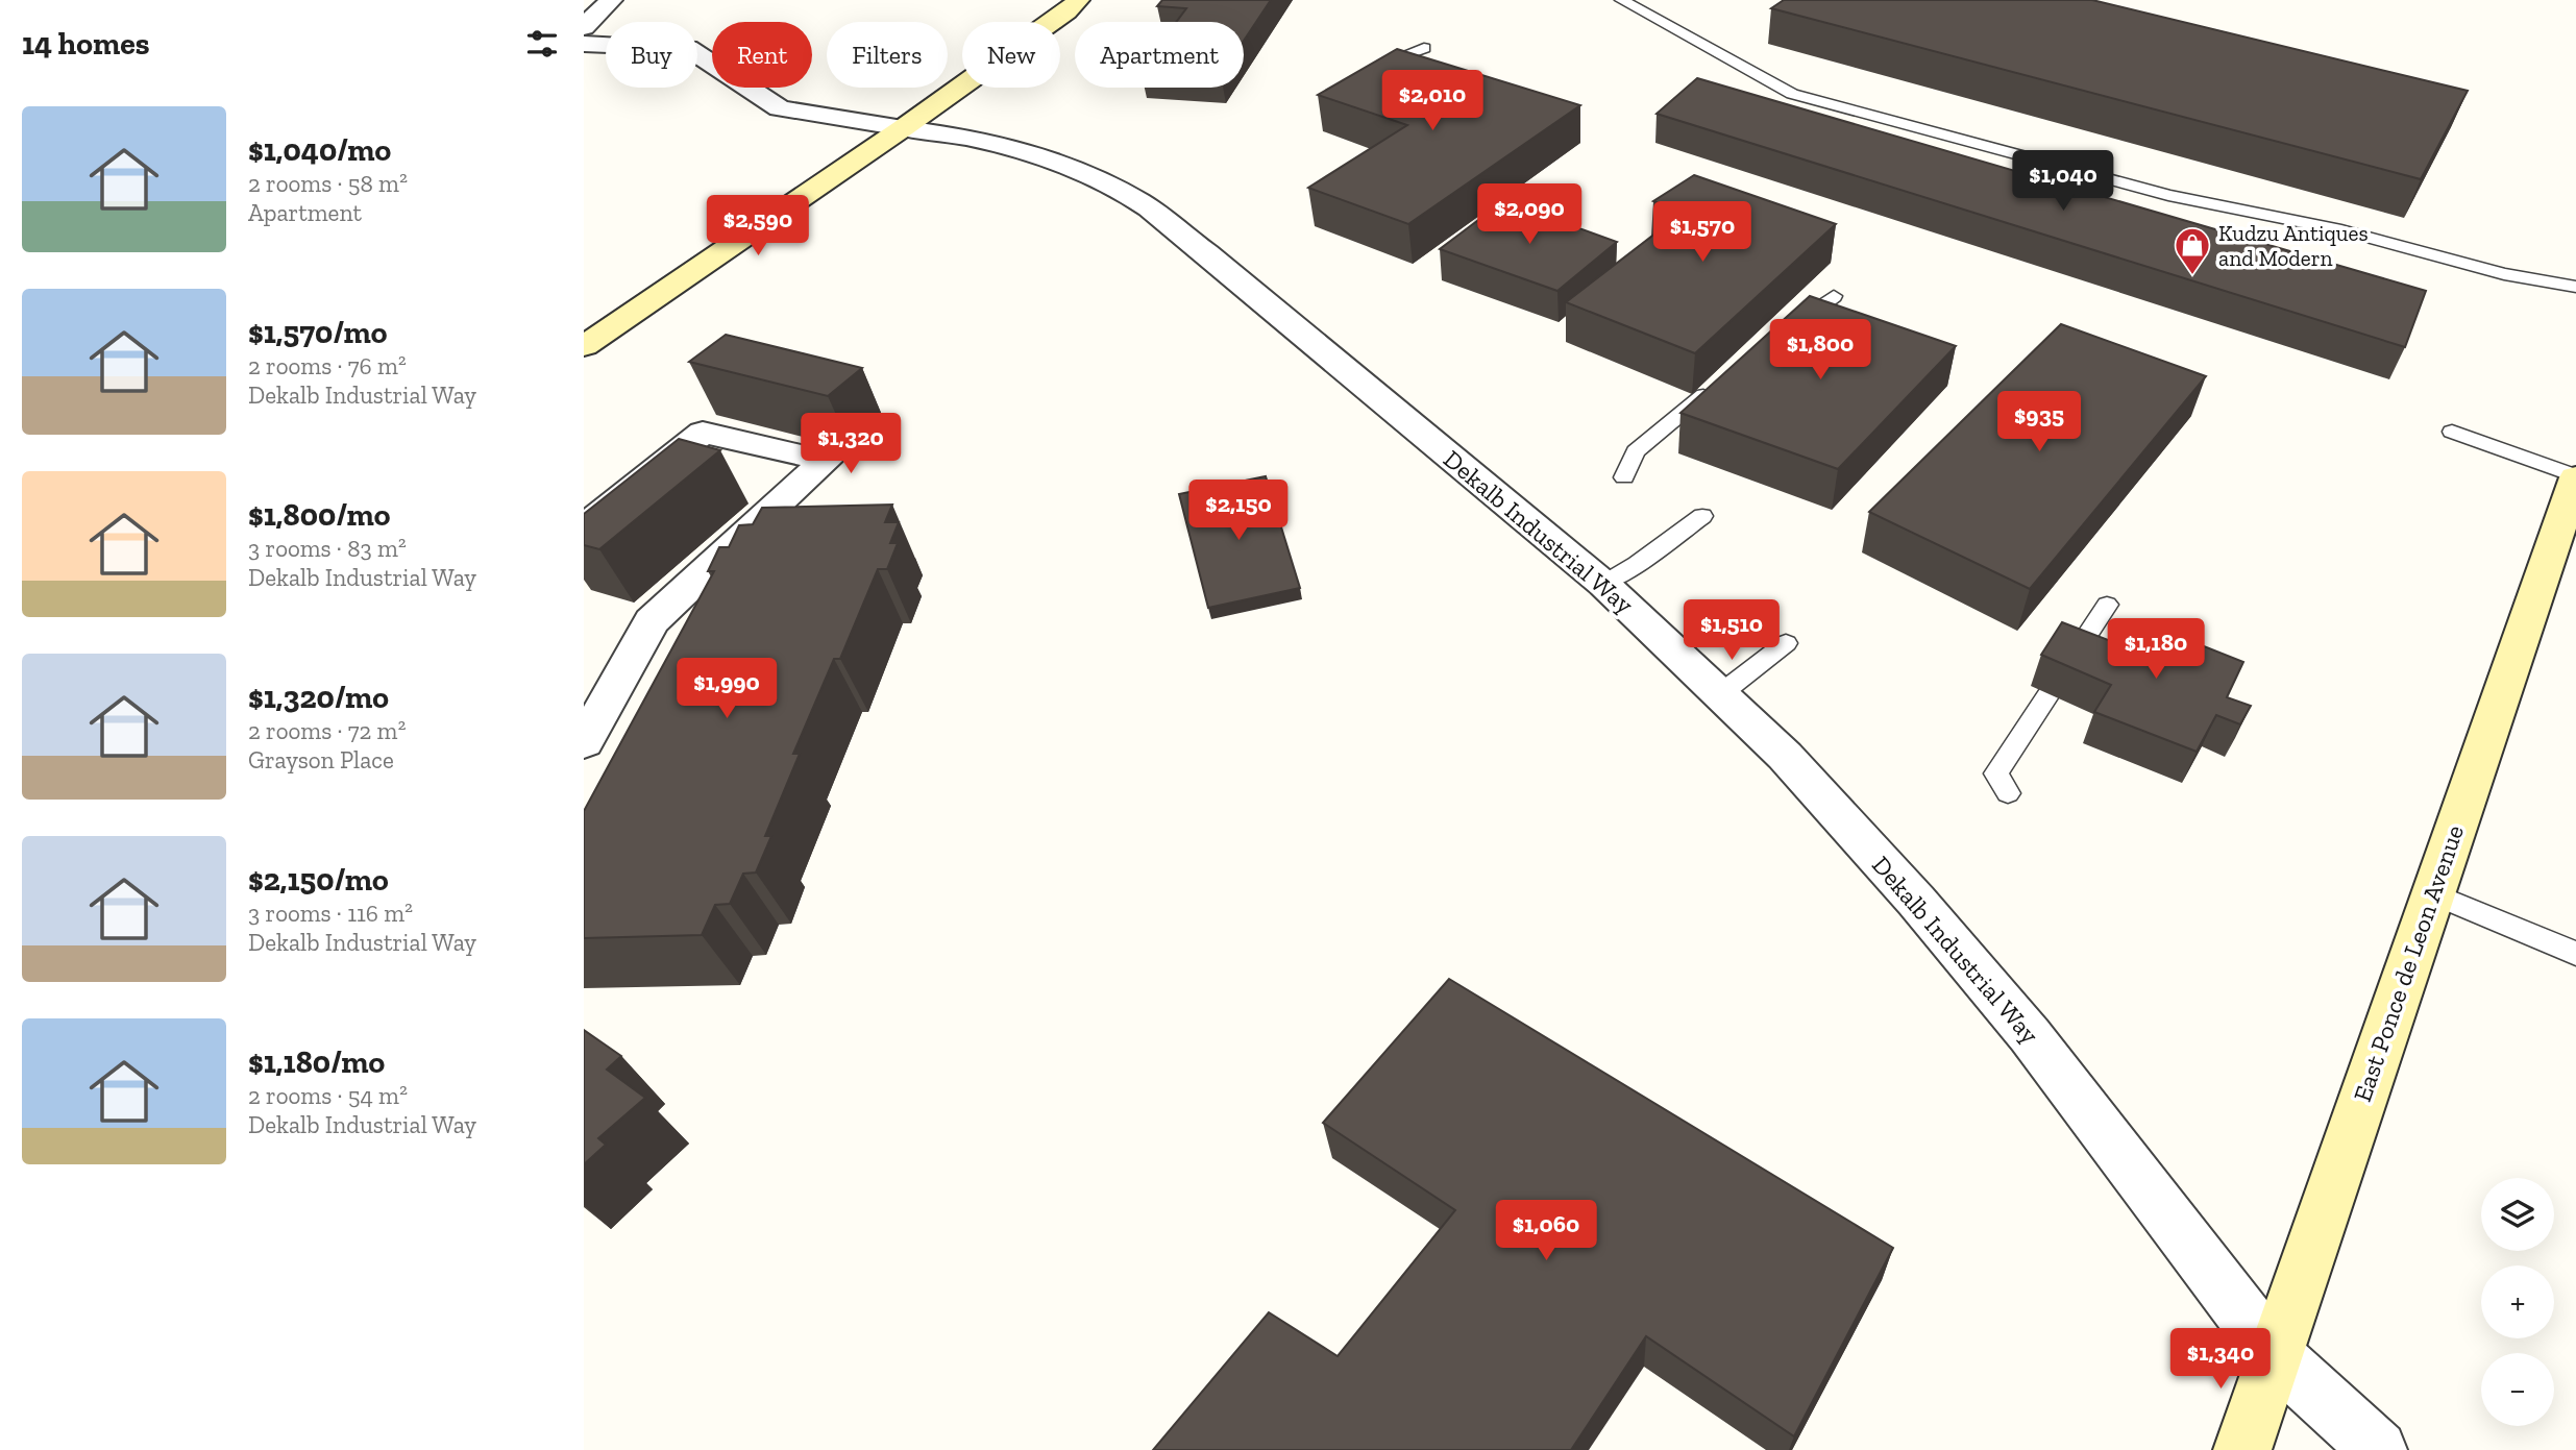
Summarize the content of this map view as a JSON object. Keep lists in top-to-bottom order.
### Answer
{
  "streets": {
    "main road": ["East Ponce de Leon Avenue"],
    "street": ["Dekalb Industrial Way"]
  },
  "crossings": [
    ["Dekalb Industrial Way", "East Ponce de Leon Avenue"]
  ],
  "places": {
    "shop": ["Kudzu Antiques and Modern"]
  },
  "page": {
    "heading": "14 homes",
    "chip": [
      "Buy",
      "Rent",
      "Filters",
      "New",
      "Apartment"
    ],
    "price": [
      "$2,010",
      "$1,040",
      "$2,090",
      "$2,590",
      "$1,570",
      "$1,800",
      "$935",
      "$1,320",
      "$2,150",
      "$1,510",
      "$1,180",
      "$1,990",
      "$1,060",
      "$1,340"
    ],
    "list": [
      {
        "name": "$1,040/mo",
        "note": "2 rooms · 58 m² · Apartment"
      },
      {
        "name": "$1,570/mo",
        "note": "2 rooms · 76 m² · Dekalb Industrial Way"
      },
      {
        "name": "$1,800/mo",
        "note": "3 rooms · 83 m² · Dekalb Industrial Way"
      },
      {
        "name": "$1,320/mo",
        "note": "2 rooms · 72 m² · Grayson Place"
      },
      {
        "name": "$2,150/mo",
        "note": "3 rooms · 116 m² · Dekalb Industrial Way"
      },
      {
        "name": "$1,180/mo",
        "note": "2 rooms · 54 m² · Dekalb Industrial Way"
      }
    ],
    "map_buttons": ["+", "−"]
  }
}
